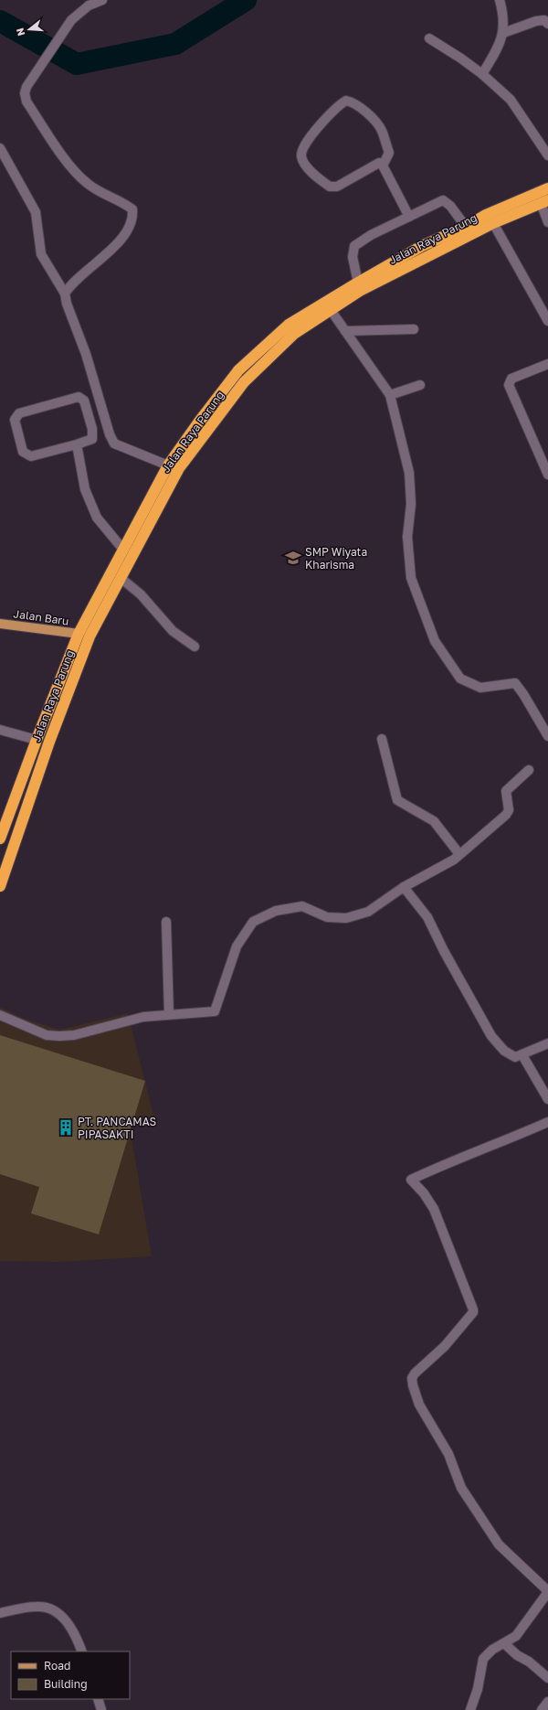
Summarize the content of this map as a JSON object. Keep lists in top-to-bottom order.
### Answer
{
  "streets": {
    "highway": ["Jalan Raya Parung"],
    "main road": ["Jalan Baru"]
  },
  "crossings": [
    ["Jalan Raya Parung", "Jalan Baru"]
  ],
  "places": {
    "school or university": ["SMP Wiyata Kharisma"],
    "building": ["PT. PANCAMAS PIPASAKTI"]
  },
  "legend": ["Road", "Building"],
  "north": "left"
}
